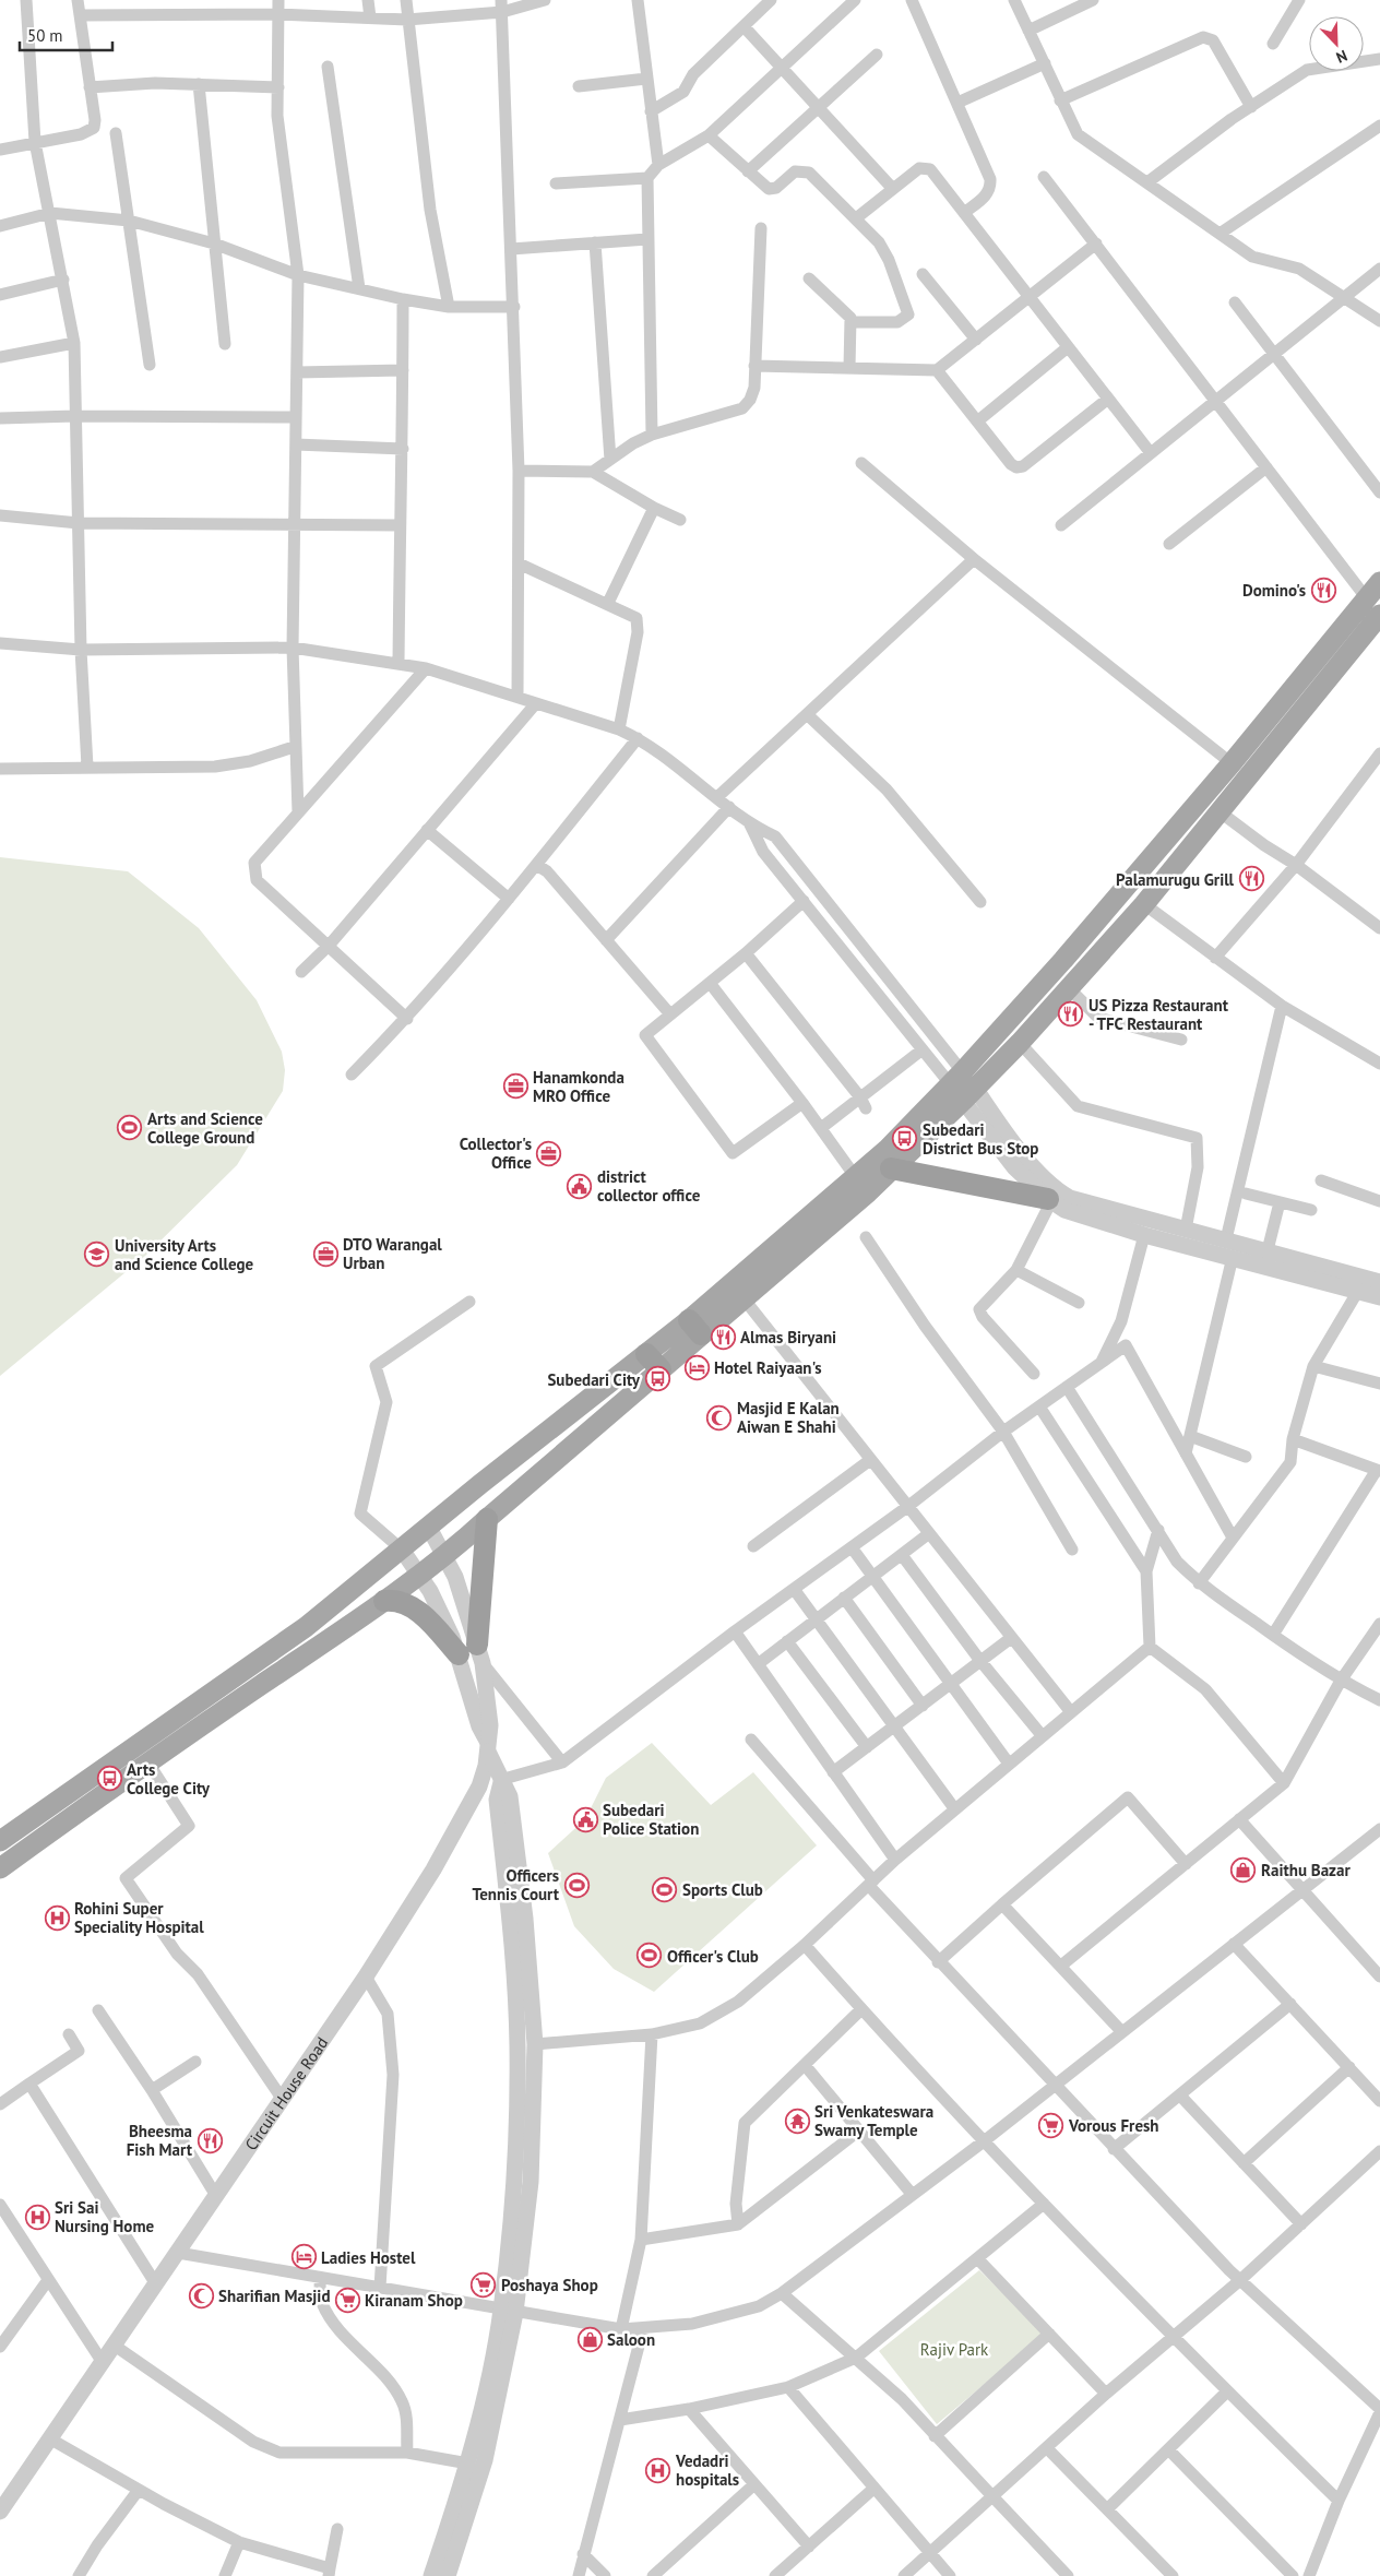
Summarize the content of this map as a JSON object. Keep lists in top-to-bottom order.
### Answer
{
  "streets": {
    "street": ["Circuit House Road"]
  },
  "parks": ["Rajiv Park"],
  "places": {
    "restaurant": [
      "Domino's",
      "Palamurugu Grill",
      "US Pizza Restaurant - TFC Restaurant",
      "Almas Biryani",
      "Bheesma Fish Mart"
    ],
    "office": ["Hanamkonda MRO Office", "Collector's Office", "DTO Warangal Urban"],
    "sports": [
      "Arts and Science College Ground",
      "Officers Tennis Court",
      "Sports Club",
      "Officer's Club"
    ],
    "bus stop": ["Subedari District Bus Stop", "Subedari City", "Arts College City"],
    "public building": ["district collector office", "Subedari Police Station"],
    "school or university": ["University Arts and Science College"],
    "hotel": ["Hotel Raiyaan's", "Ladies Hostel"],
    "mosque": ["Masjid E Kalan Aiwan E Shahi", "Sharifian Masjid"],
    "shop": ["Raithu Bazar", "Saloon"],
    "hospital": ["Rohini Super Speciality Hospital", "Sri Sai Nursing Home", "Vedadri hospitals"],
    "temple": ["Sri Venkateswara Swamy Temple"],
    "supermarket": ["Vorous Fresh", "Poshaya Shop", "Kiranam Shop"]
  },
  "scale_bar": "50 m",
  "north": "bottom right"
}
